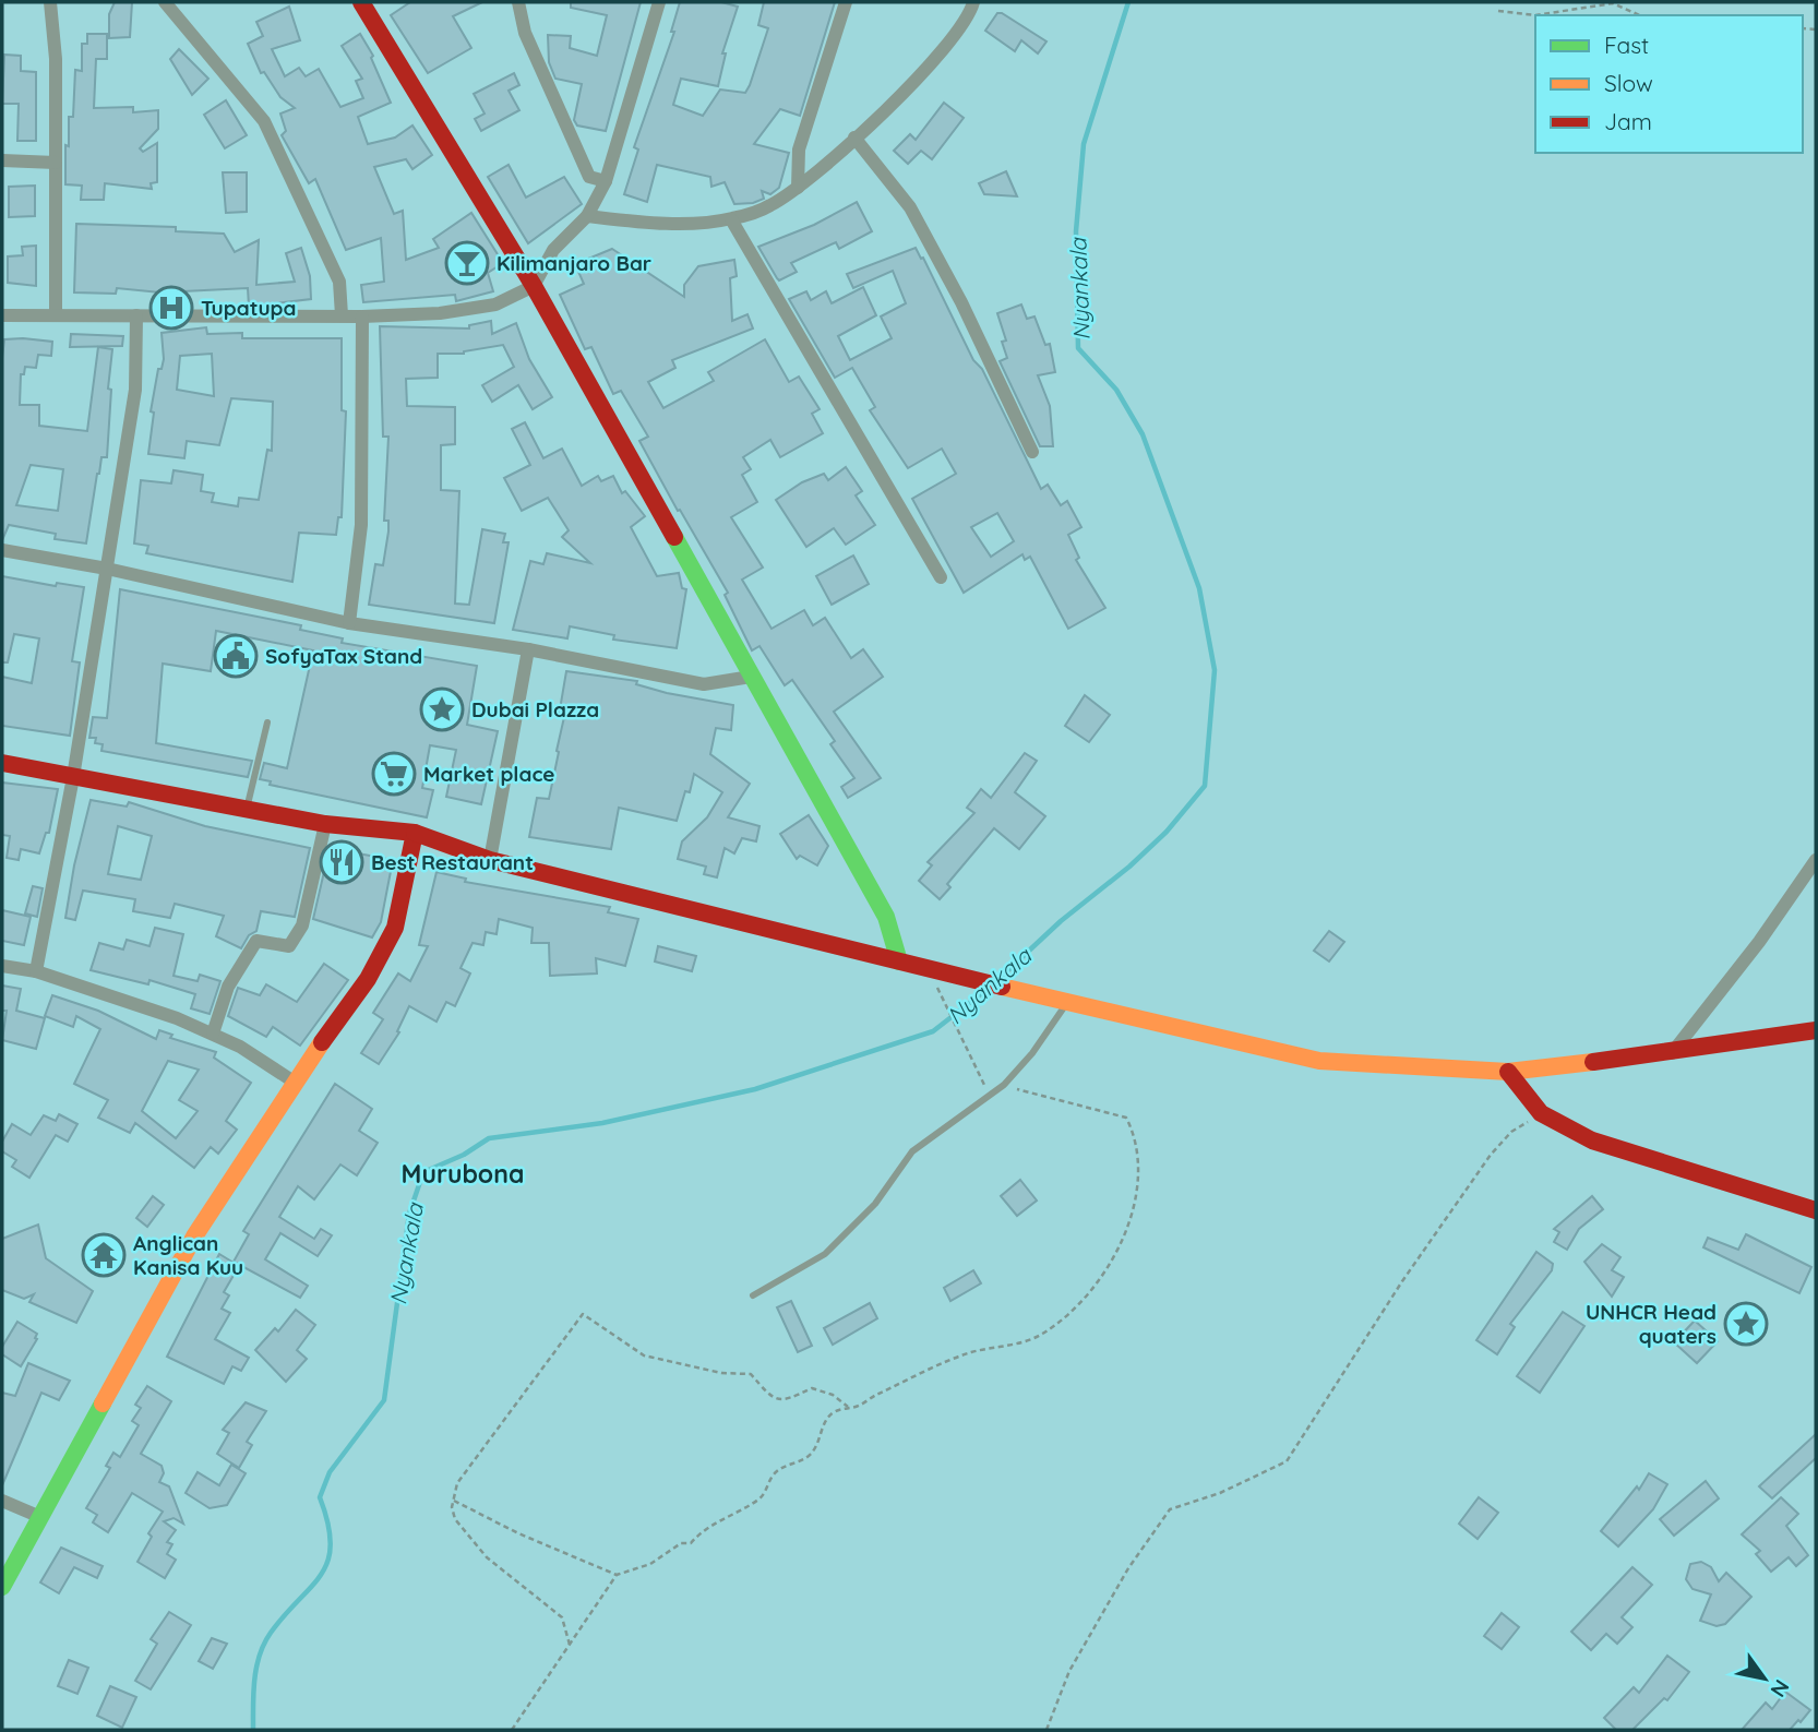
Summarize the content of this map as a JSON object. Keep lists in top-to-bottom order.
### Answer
{
  "districts": ["Murubona"],
  "water": ["Nyankala"],
  "places": {
    "bar": ["Kilimanjaro Bar"],
    "hospital": ["Tupatupa"],
    "public building": ["SofyaTax Stand"],
    "place": ["Dubai Plazza", "UNHCR Head quaters"],
    "supermarket": ["Market place"],
    "restaurant": ["Best Restaurant"],
    "temple": ["Anglican Kanisa Kuu"]
  },
  "legend": ["Fast", "Slow", "Jam"],
  "north": "bottom right"
}
